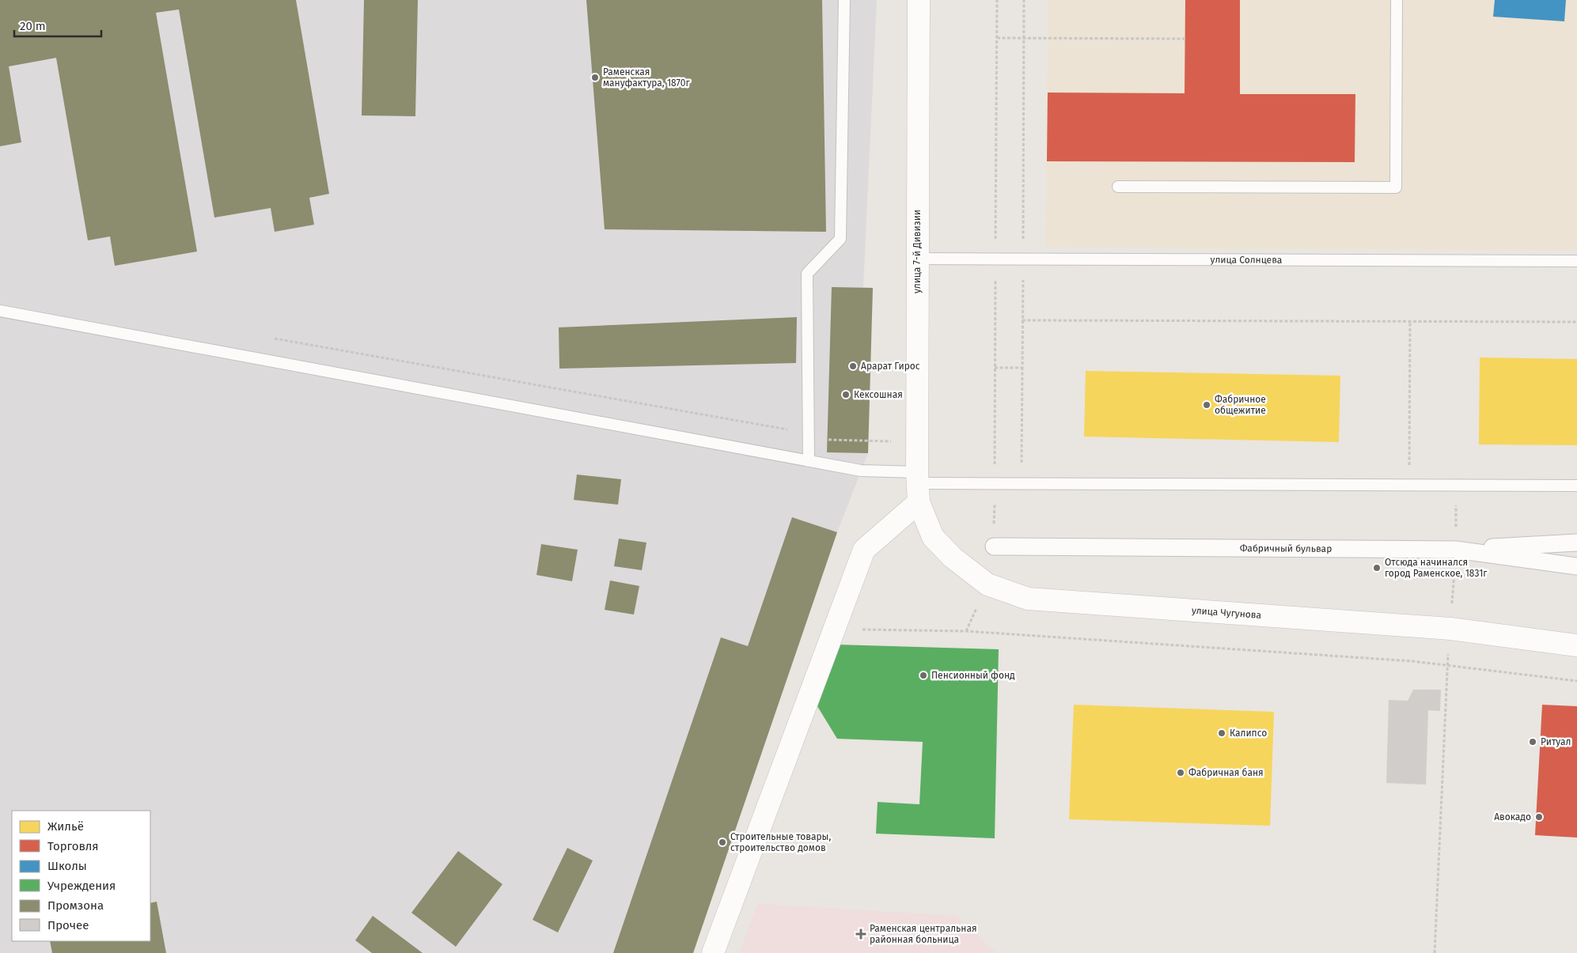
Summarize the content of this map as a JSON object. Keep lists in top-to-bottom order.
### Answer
{
  "streets": {
    "main road": ["улица 7-й Дивизии", "улица Чугунова"],
    "street": ["Фабричный бульвар"],
    "lane": ["улица Солнцева"]
  },
  "crossings": [
    ["улица 7-й Дивизии", "улица Солнцева"],
    ["улица 7-й Дивизии", "улица Чугунова"]
  ],
  "places": {
    "other": [
      "Раменская мануфактура, 1870г",
      "Арарат Гирос",
      "Кексошная",
      "Фабричное общежитие",
      "Отсюда начинался город Раменское, 1831г",
      "Пенсионный фонд",
      "Калипсо",
      "Ритуал",
      "Фабричная баня",
      "Авокадо",
      "Строительные товары, строительство домов"
    ],
    "health": ["Раменская центральная районная больница"]
  },
  "legend": [
    "Жильё",
    "Торговля",
    "Школы",
    "Учреждения",
    "Промзона",
    "Прочее"
  ],
  "scale_bar": "20 m"
}
